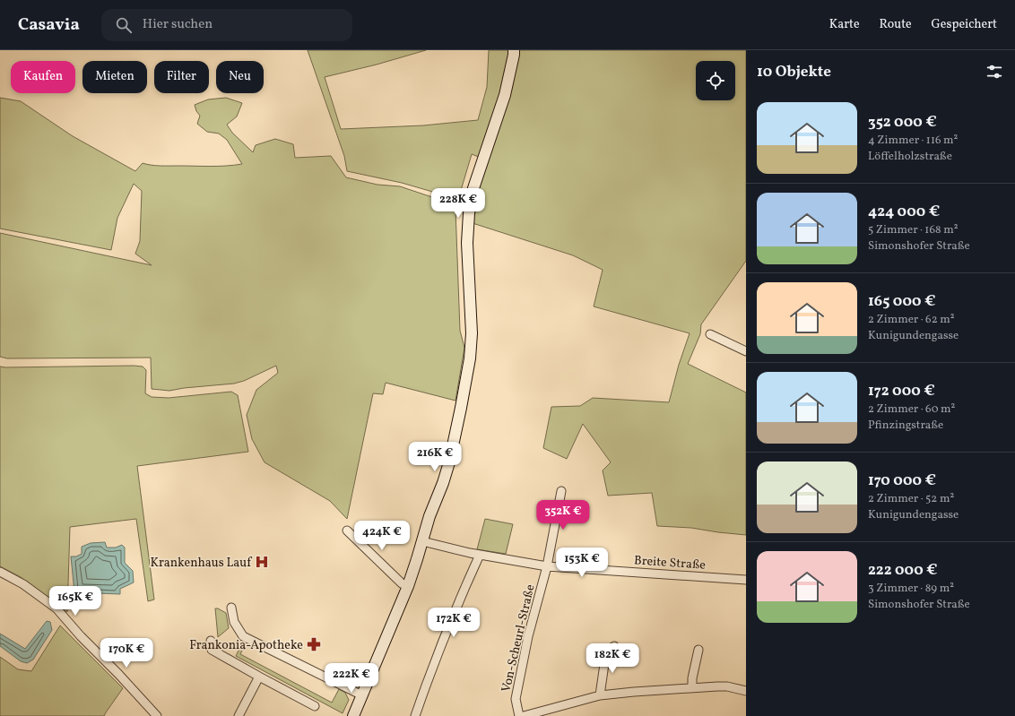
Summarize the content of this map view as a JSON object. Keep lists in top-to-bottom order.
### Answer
{
  "streets": {
    "street": ["Breite Straße", "Von-Scheurl-Straße"]
  },
  "crossings": [
    ["Breite Straße", "Von-Scheurl-Straße"]
  ],
  "places": {
    "hospital": ["Krankenhaus Lauf"],
    "pharmacy": ["Frankonia-Apotheke"]
  },
  "page": {
    "header": "Casavia",
    "search": "Hier suchen",
    "nav": ["Karte", "Route", "Gespeichert"],
    "heading": "10 Objekte",
    "chip": [
      "Kaufen",
      "Mieten",
      "Filter",
      "Neu"
    ],
    "list": [
      {
        "name": "352 000 €",
        "note": "4 Zimmer · 116 m² · Löffelholzstraße"
      },
      {
        "name": "424 000 €",
        "note": "5 Zimmer · 168 m² · Simonshofer Straße"
      },
      {
        "name": "165 000 €",
        "note": "2 Zimmer · 62 m² · Kunigundengasse"
      },
      {
        "name": "172 000 €",
        "note": "2 Zimmer · 60 m² · Pfinzingstraße"
      },
      {
        "name": "170 000 €",
        "note": "2 Zimmer · 52 m² · Kunigundengasse"
      },
      {
        "name": "222 000 €",
        "note": "3 Zimmer · 89 m² · Simonshofer Straße"
      }
    ],
    "price": [
      "228K €",
      "216K €",
      "352K €",
      "424K €",
      "153K €",
      "165K €",
      "172K €",
      "170K €",
      "182K €",
      "222K €"
    ]
  }
}
